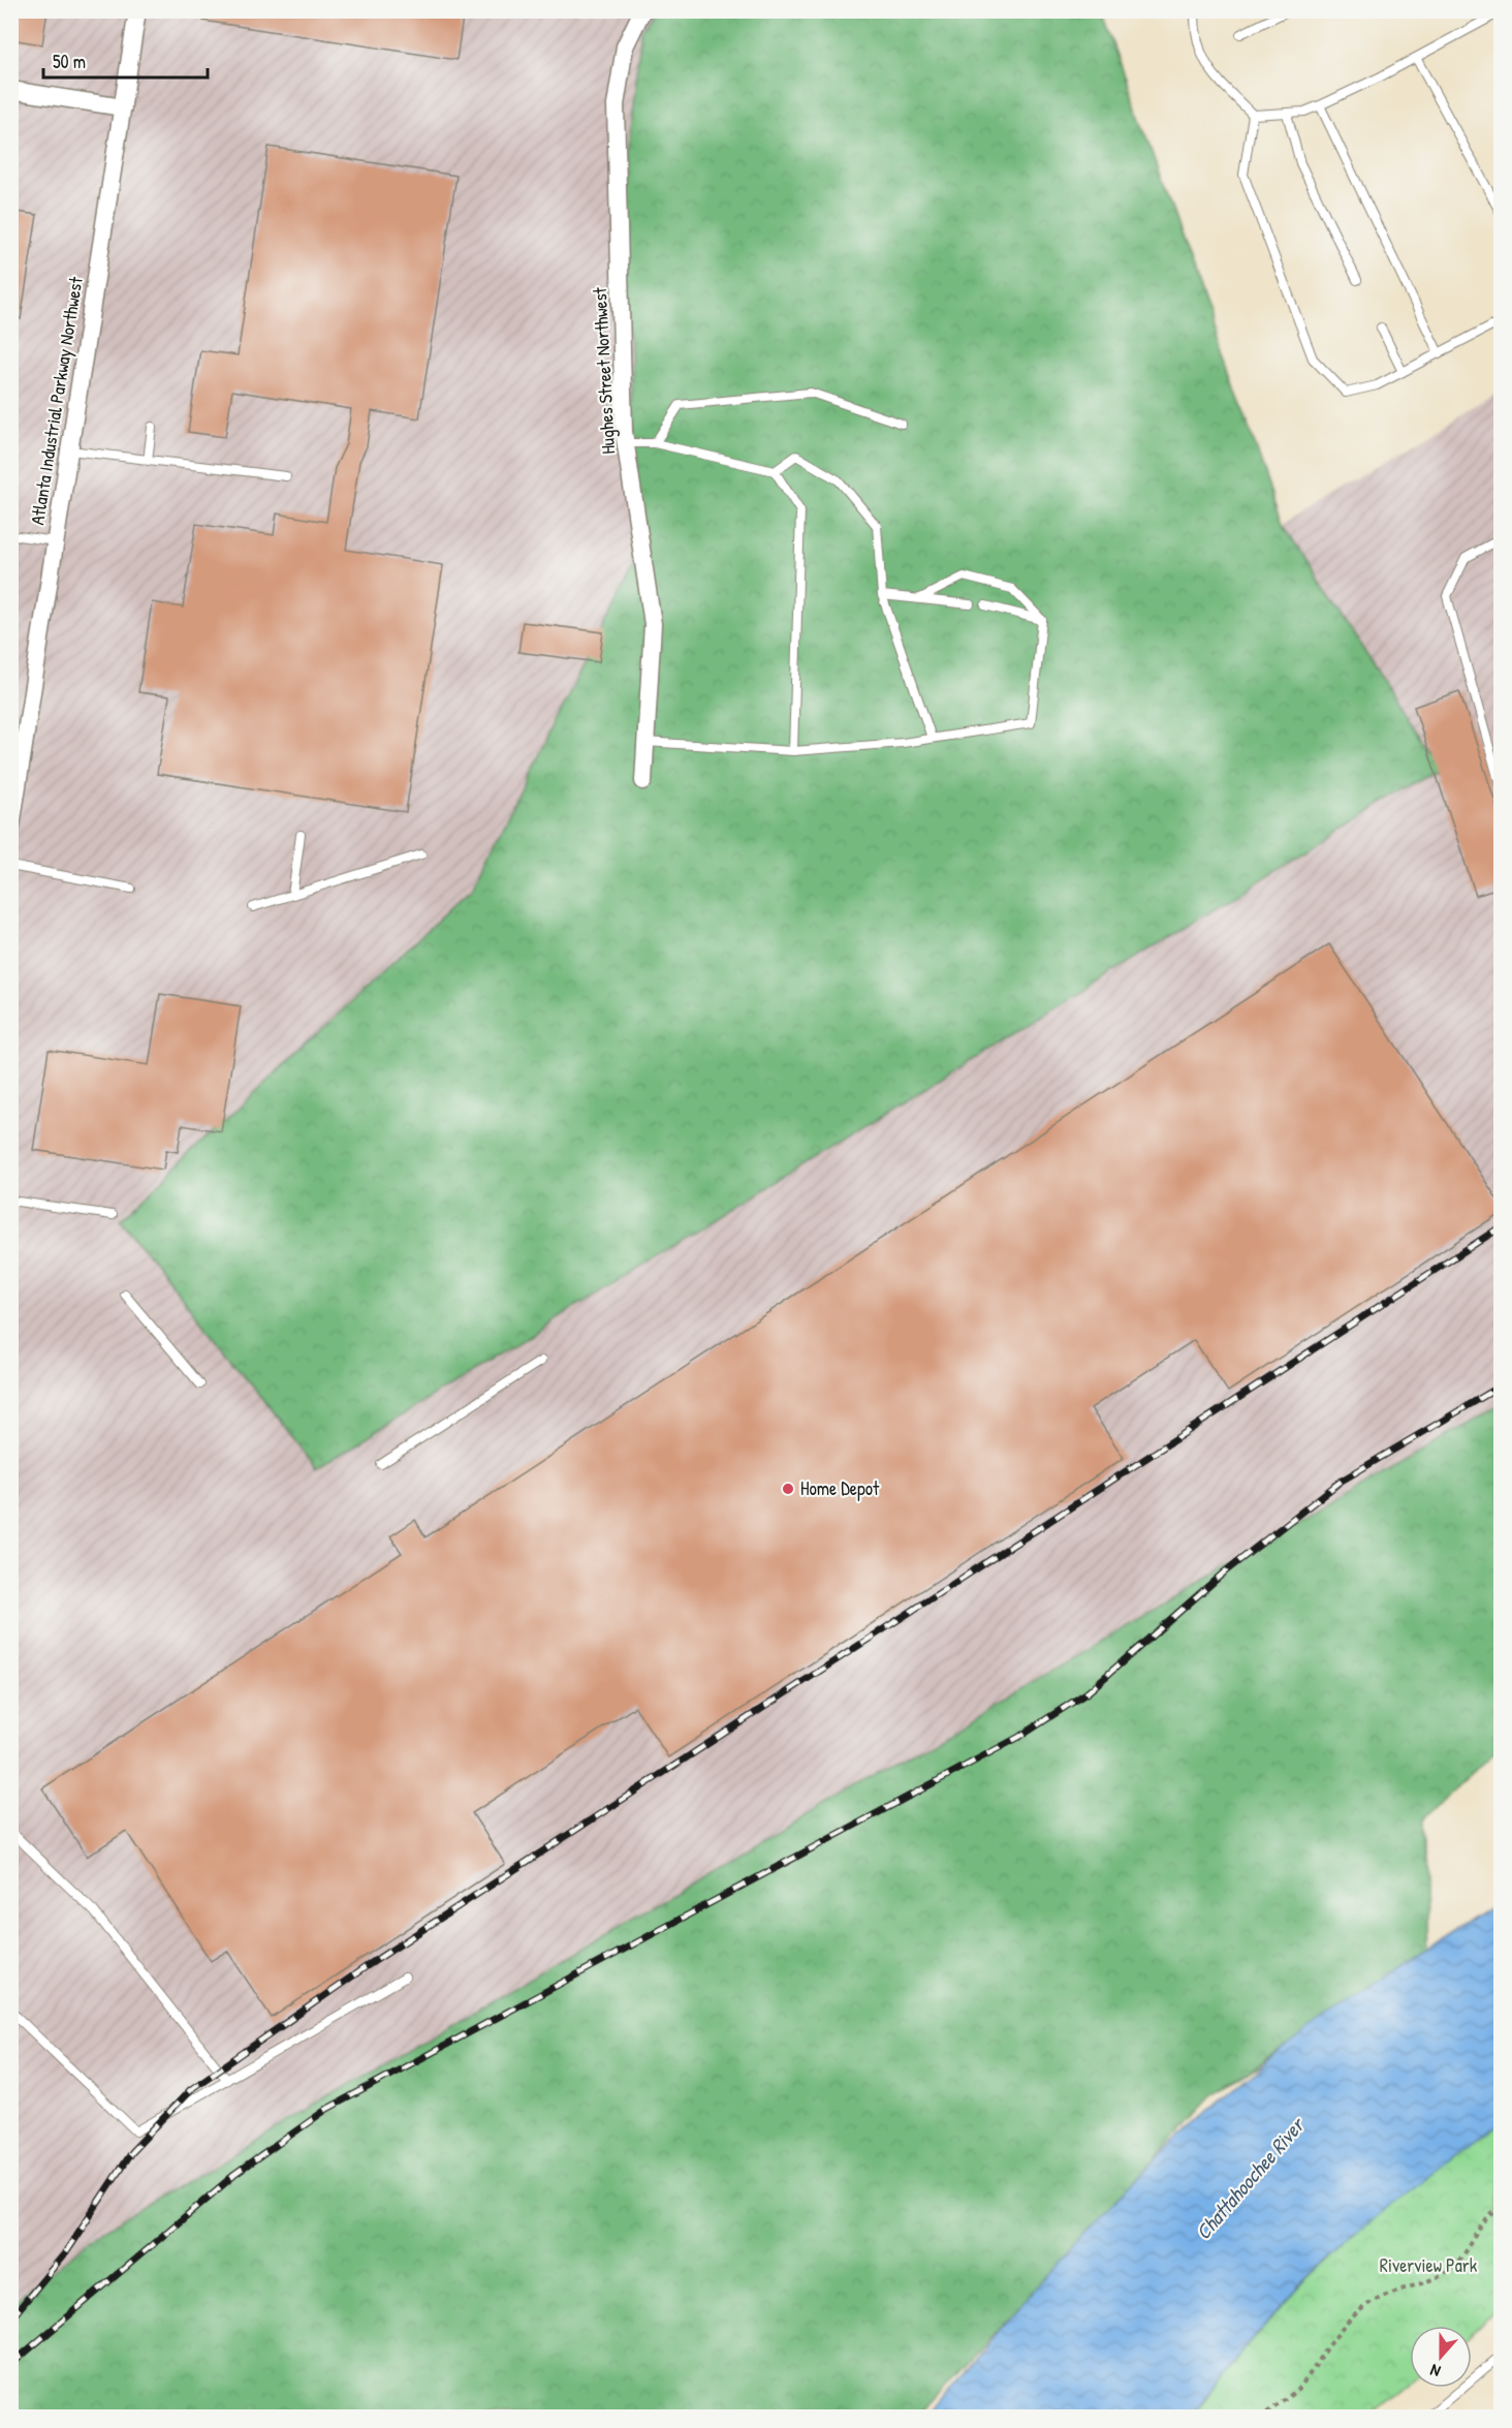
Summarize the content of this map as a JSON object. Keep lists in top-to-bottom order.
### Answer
{
  "streets": {
    "street": ["Hughes Street Northwest", "Atlanta Industrial Parkway Northwest"]
  },
  "water": ["Chattahoochee River"],
  "parks": ["Riverview Park"],
  "places": ["Home Depot"],
  "scale_bar": "50 m",
  "north": "bottom"
}
